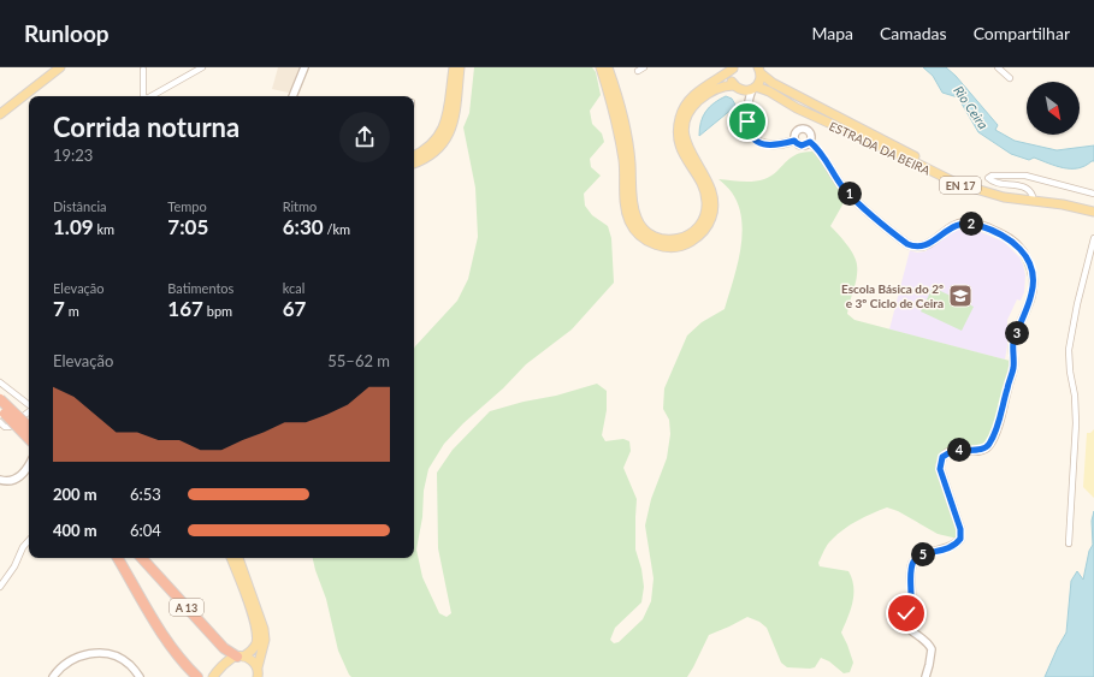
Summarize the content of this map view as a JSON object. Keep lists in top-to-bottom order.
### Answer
{
  "streets": {
    "highway": ["A 13"],
    "main road": ["ESTRADA DA BEIRA", "EN 17"]
  },
  "water": ["Rio Ceira"],
  "places": {
    "school or university": ["Escola Básica do 2º e 3º Ciclo de Ceira"]
  },
  "north": "bottom right",
  "page": {
    "header": "Runloop",
    "nav": ["Mapa", "Camadas", "Compartilhar"],
    "heading": ["Corrida noturna", "19:23"],
    "stats": [
      ["Distância", "1.09 km"],
      ["Tempo", "7:05"],
      ["Ritmo", "6:30 /km"],
      ["Elevação", "7 m"],
      ["Batimentos", "167 bpm"],
      ["kcal", "67"]
    ],
    "pins": [
      "1",
      "2",
      "3",
      "4",
      "5"
    ],
    "chart": ["Elevação", "55–62 m"],
    "list": [
      {
        "name": "200 m",
        "note": "6:53"
      },
      {
        "name": "400 m",
        "note": "6:04"
      }
    ]
  }
}
